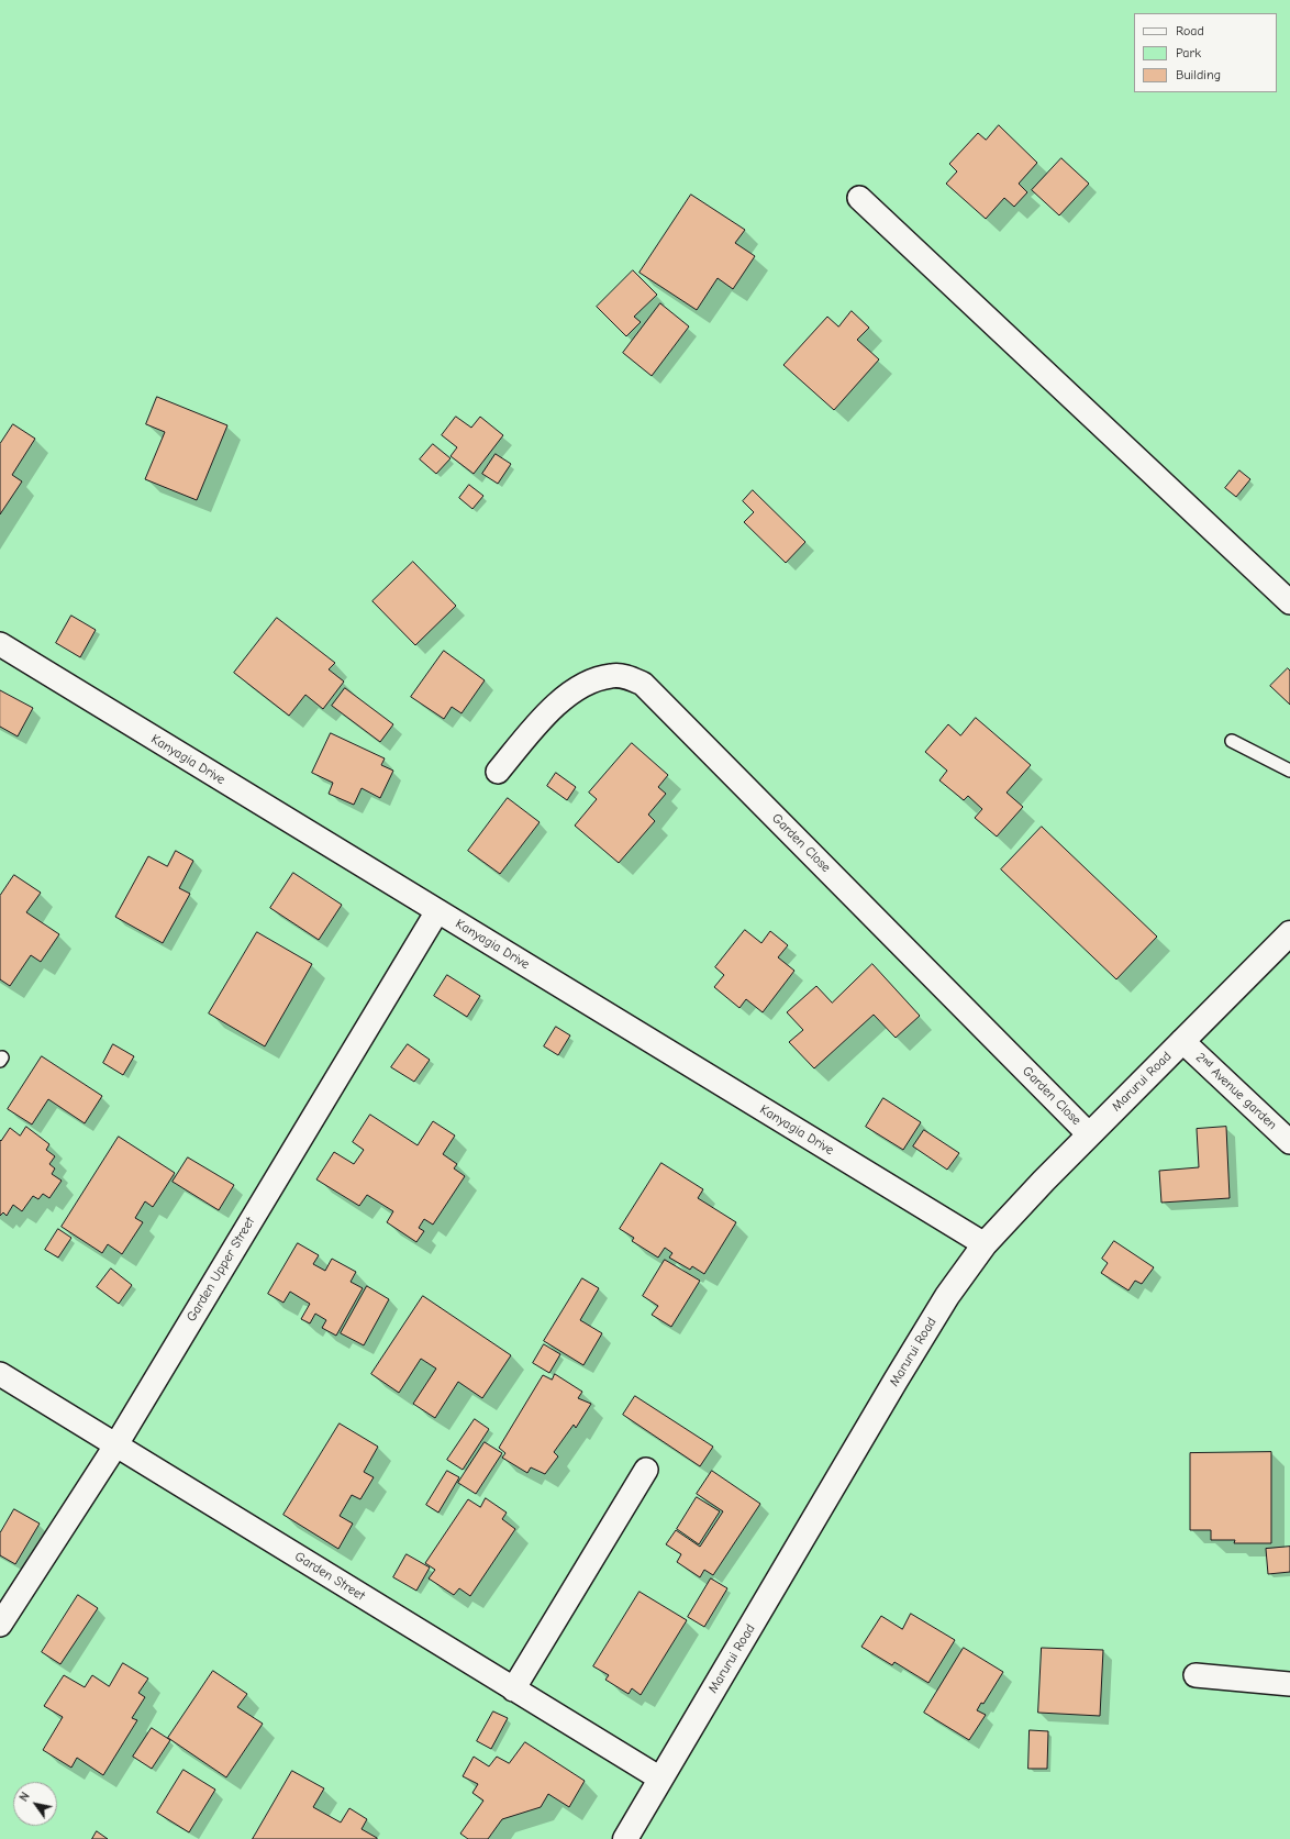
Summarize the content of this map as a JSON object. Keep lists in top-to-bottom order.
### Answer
{
  "streets": {
    "street": [
      "Kanyagia Drive",
      "Garden Close",
      "Marurui Road",
      "2ⁿᵈ Avenue garden",
      "Garden Upper Street",
      "Garden Street"
    ]
  },
  "crossings": [
    ["Kanyagia Drive", "Marurui Road"],
    ["Kanyagia Drive", "Garden Upper Street"],
    ["Garden Close", "Marurui Road"],
    ["Marurui Road", "2ⁿᵈ Avenue garden"],
    ["Marurui Road", "Garden Street"],
    ["Garden Upper Street", "Garden Street"]
  ],
  "legend": ["Road", "Park", "Building"],
  "north": "top left"
}
